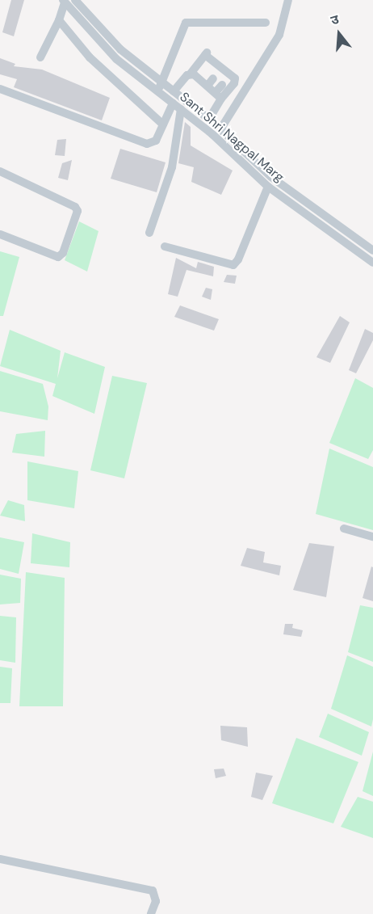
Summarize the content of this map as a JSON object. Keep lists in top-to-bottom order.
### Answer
{
  "streets": {
    "street": ["Sant Shri Nagpal Marg"]
  },
  "north": "top"
}
